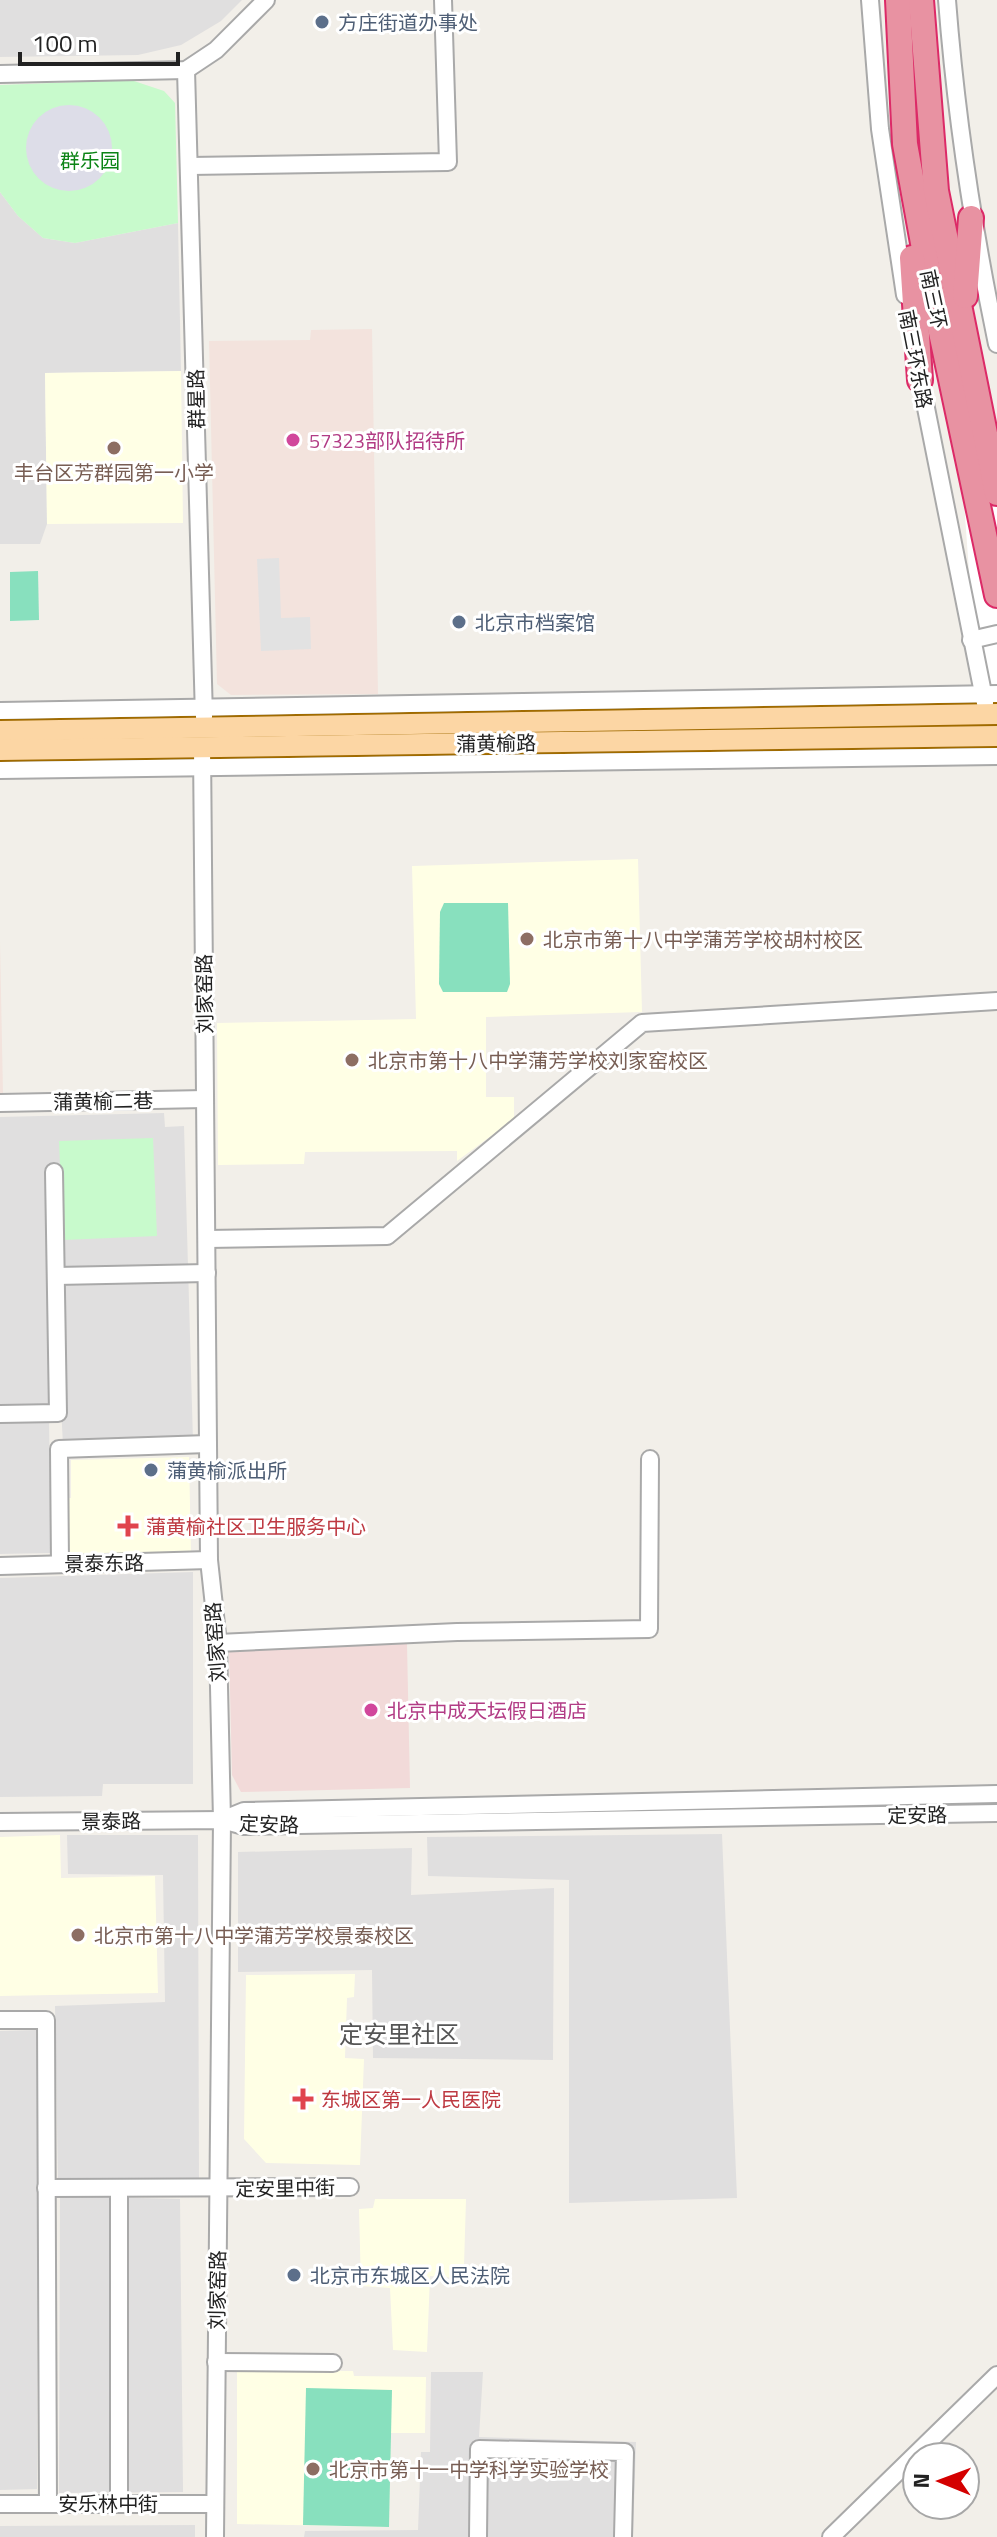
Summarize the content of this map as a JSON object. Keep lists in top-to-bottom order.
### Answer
{
  "streets": {
    "highway": ["南三环"],
    "main road": ["蒲黄榆路"],
    "street": [
      "南三环东路",
      "群星路",
      "刘家窑路",
      "蒲黄榆二巷",
      "景泰东路",
      "定安路",
      "景泰路",
      "定安里中街",
      "安乐林中街"
    ]
  },
  "crossings": [
    ["南三环东路", "蒲黄榆路"],
    ["群星路", "蒲黄榆路"],
    ["群星路", "刘家窑路"],
    ["蒲黄榆路", "刘家窑路"],
    ["刘家窑路", "蒲黄榆二巷"],
    ["刘家窑路", "景泰东路"],
    ["刘家窑路", "定安路"],
    ["刘家窑路", "景泰路"],
    ["刘家窑路", "定安里中街"],
    ["刘家窑路", "安乐林中街"],
    ["定安路", "景泰路"]
  ],
  "districts": ["定安里社区"],
  "parks": ["群乐园"],
  "places": {
    "other": [
      "方庄街道办事处",
      "57323部队招待所",
      "丰台区芳群园第一小学",
      "北京市档案馆",
      "北京市第十八中学蒲芳学校胡村校区",
      "北京市第十八中学蒲芳学校刘家窑校区",
      "蒲黄榆派出所",
      "北京中成天坛假日酒店",
      "北京市第十八中学蒲芳学校景泰校区",
      "北京市东城区人民法院",
      "北京市第十一中学科学实验学校"
    ],
    "health": ["蒲黄榆社区卫生服务中心", "东城区第一人民医院"]
  },
  "scale_bar": "100 m",
  "north": "left"
}
